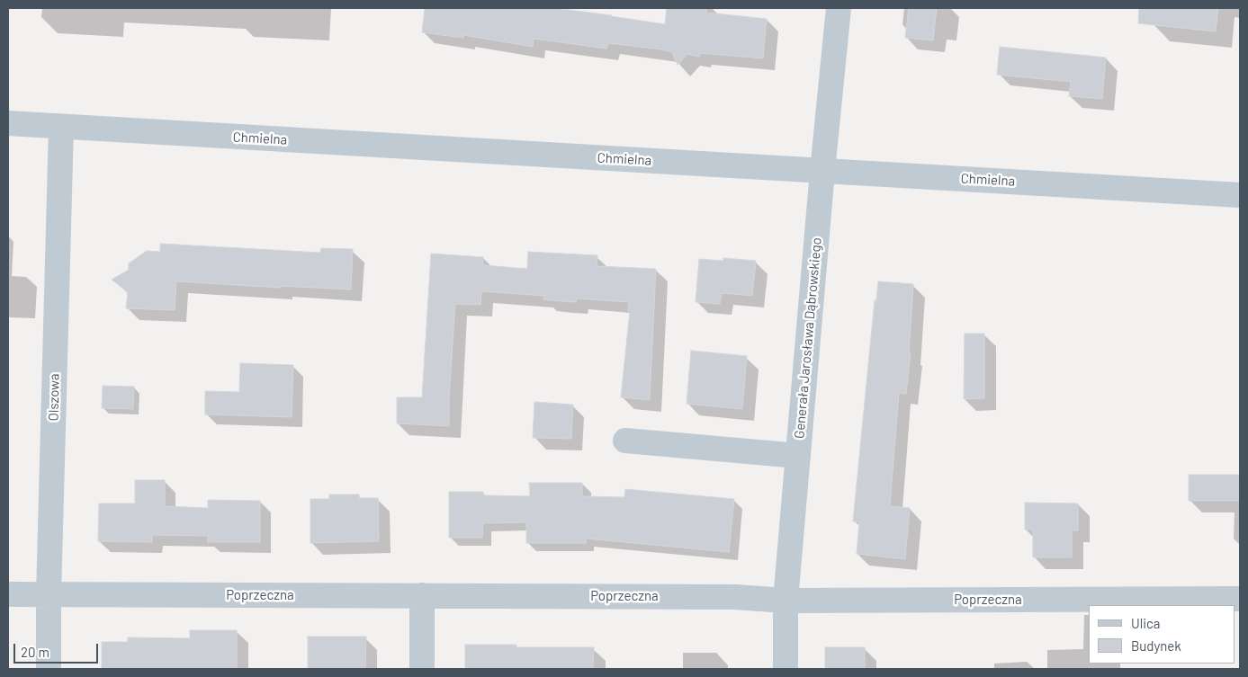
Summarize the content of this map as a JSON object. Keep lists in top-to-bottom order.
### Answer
{
  "streets": {
    "street": [
      "Chmielna",
      "Generała Jarosława Dąbrowskiego",
      "Olszowa",
      "Poprzeczna"
    ]
  },
  "crossings": [
    ["Chmielna", "Generała Jarosława Dąbrowskiego"],
    ["Chmielna", "Olszowa"],
    ["Generała Jarosława Dąbrowskiego", "Poprzeczna"],
    ["Olszowa", "Poprzeczna"]
  ],
  "legend": ["Ulica", "Budynek"],
  "scale_bar": "20 m"
}
